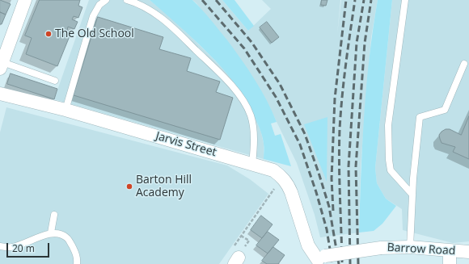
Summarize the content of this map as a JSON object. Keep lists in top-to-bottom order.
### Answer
{
  "streets": {
    "street": ["Jarvis Street", "Barrow Road"]
  },
  "crossings": [
    ["Jarvis Street", "Barrow Road"]
  ],
  "places": ["The Old School", "Barton Hill Academy"],
  "scale_bar": "20 m"
}
